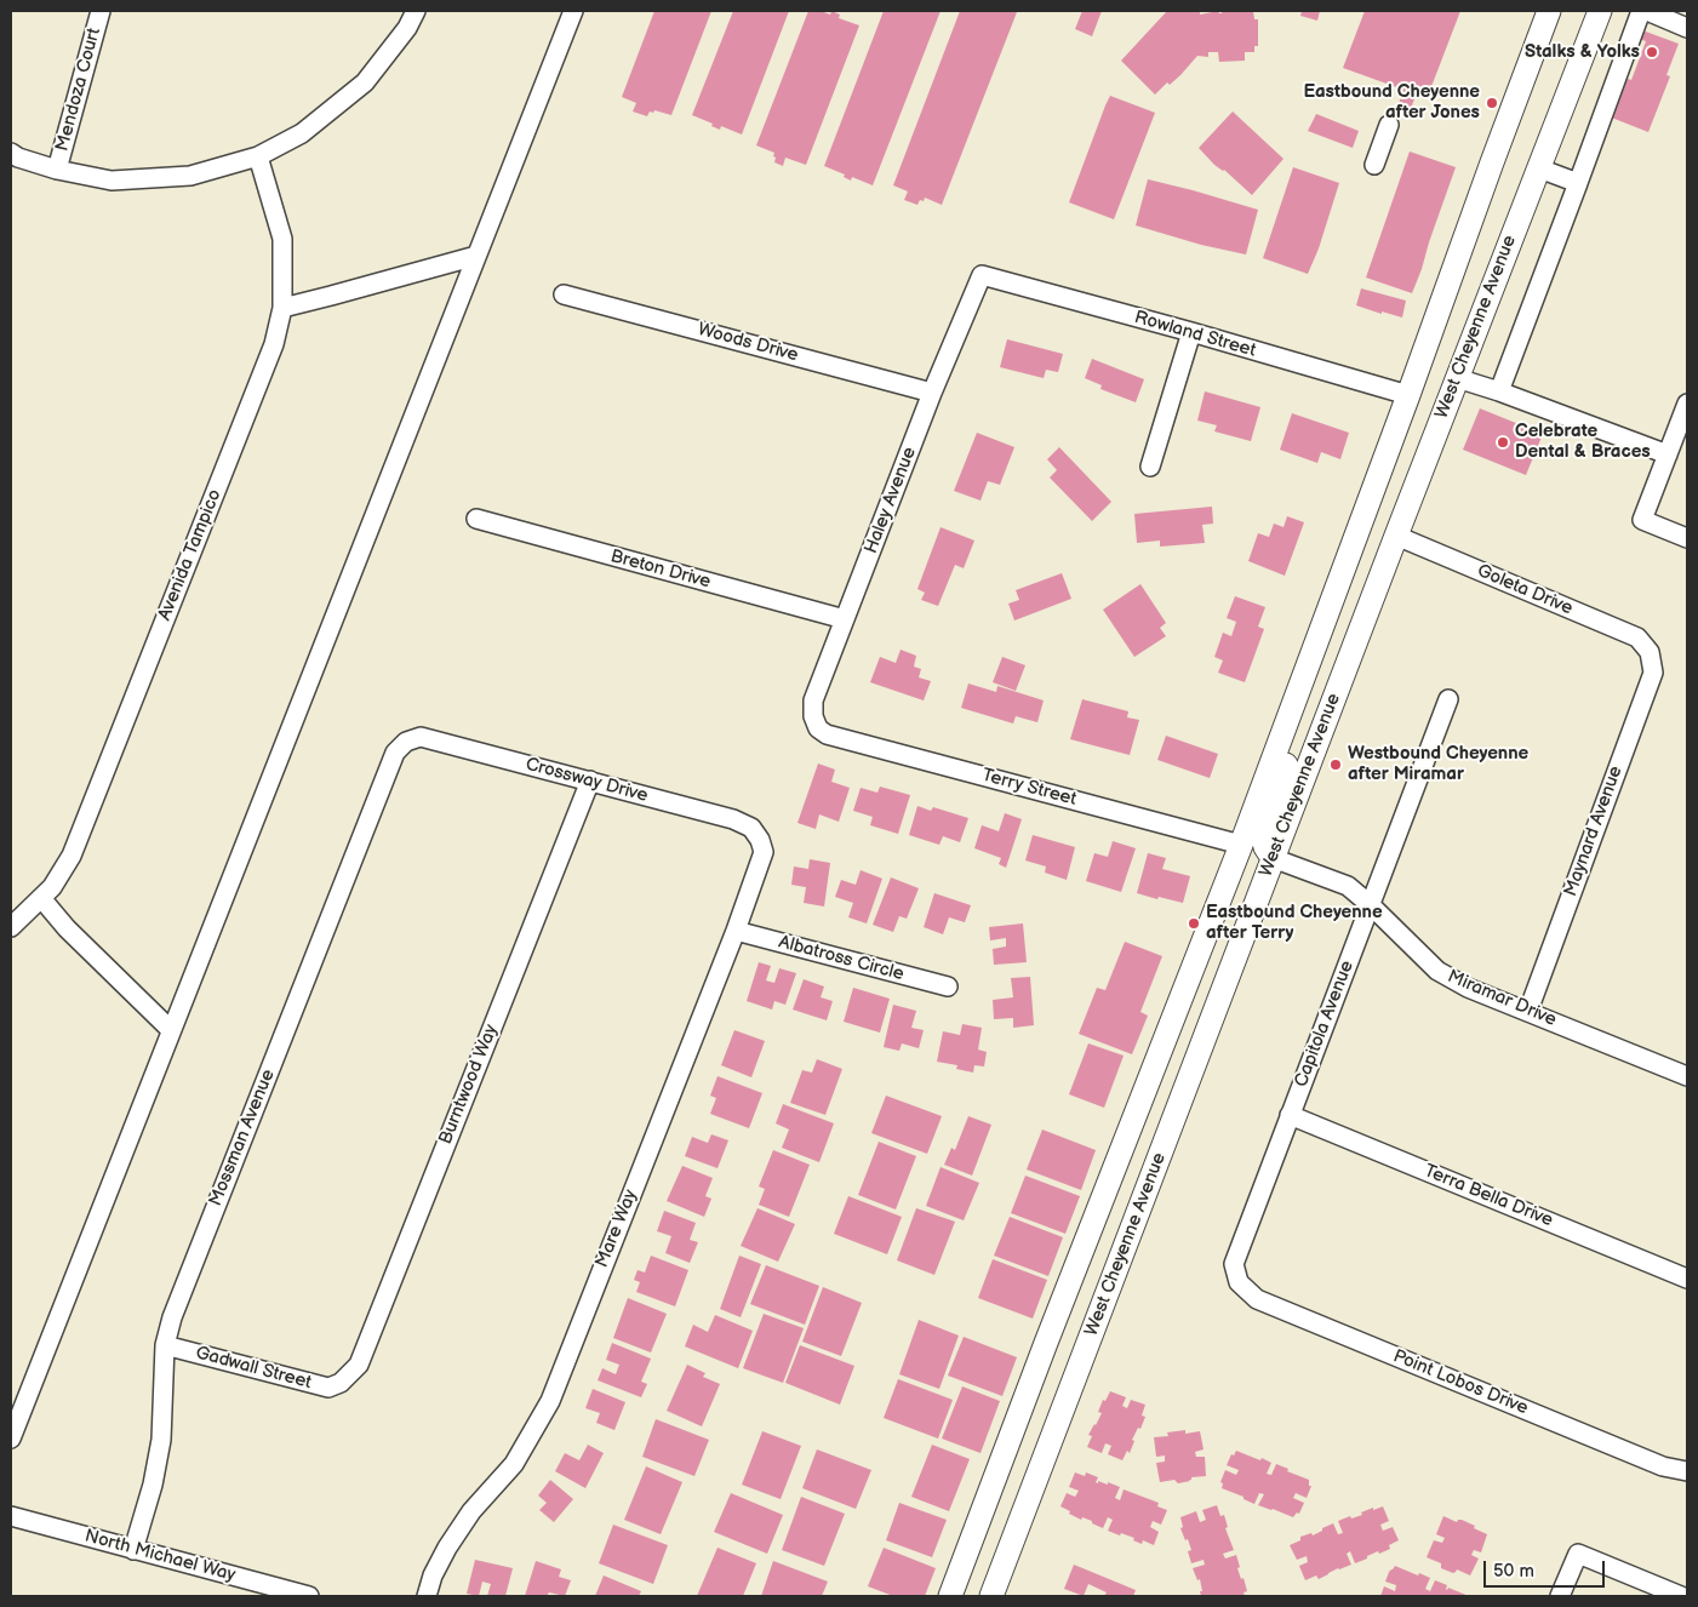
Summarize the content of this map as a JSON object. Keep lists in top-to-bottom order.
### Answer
{
  "streets": {
    "main road": ["West Cheyenne Avenue"],
    "street": [
      "Mendoza Court",
      "Rowland Street",
      "Woods Drive",
      "Haley Avenue",
      "Avenida Tampico",
      "Breton Drive",
      "Goleta Drive",
      "Crossway Drive",
      "Terry Street",
      "Maynard Avenue",
      "Albatross Circle",
      "Miramar Drive",
      "Capitola Avenue",
      "Burntwood Way",
      "Mossman Avenue",
      "Terra Bella Drive",
      "Mare Way",
      "Gadwall Street",
      "Point Lobos Drive",
      "North Michael Way"
    ]
  },
  "crossings": [
    ["West Cheyenne Avenue", "Rowland Street"],
    ["West Cheyenne Avenue", "Goleta Drive"],
    ["West Cheyenne Avenue", "Terry Street"],
    ["West Cheyenne Avenue", "Miramar Drive"],
    ["Rowland Street", "Haley Avenue"],
    ["Woods Drive", "Haley Avenue"],
    ["Haley Avenue", "Breton Drive"],
    ["Haley Avenue", "Terry Street"],
    ["Goleta Drive", "Maynard Avenue"],
    ["Crossway Drive", "Burntwood Way"],
    ["Crossway Drive", "Mossman Avenue"],
    ["Crossway Drive", "Mare Way"],
    ["Maynard Avenue", "Miramar Drive"],
    ["Albatross Circle", "Mare Way"],
    ["Miramar Drive", "Capitola Avenue"],
    ["Capitola Avenue", "Terra Bella Drive"],
    ["Capitola Avenue", "Point Lobos Drive"],
    ["Burntwood Way", "Gadwall Street"],
    ["Mossman Avenue", "Gadwall Street"],
    ["Mossman Avenue", "North Michael Way"]
  ],
  "places": [
    "Stalks & Yolks",
    "Eastbound Cheyenne after Jones",
    "Celebrate Dental & Braces",
    "Westbound Cheyenne after Miramar",
    "Eastbound Cheyenne after Terry"
  ],
  "scale_bar": "50 m"
}
